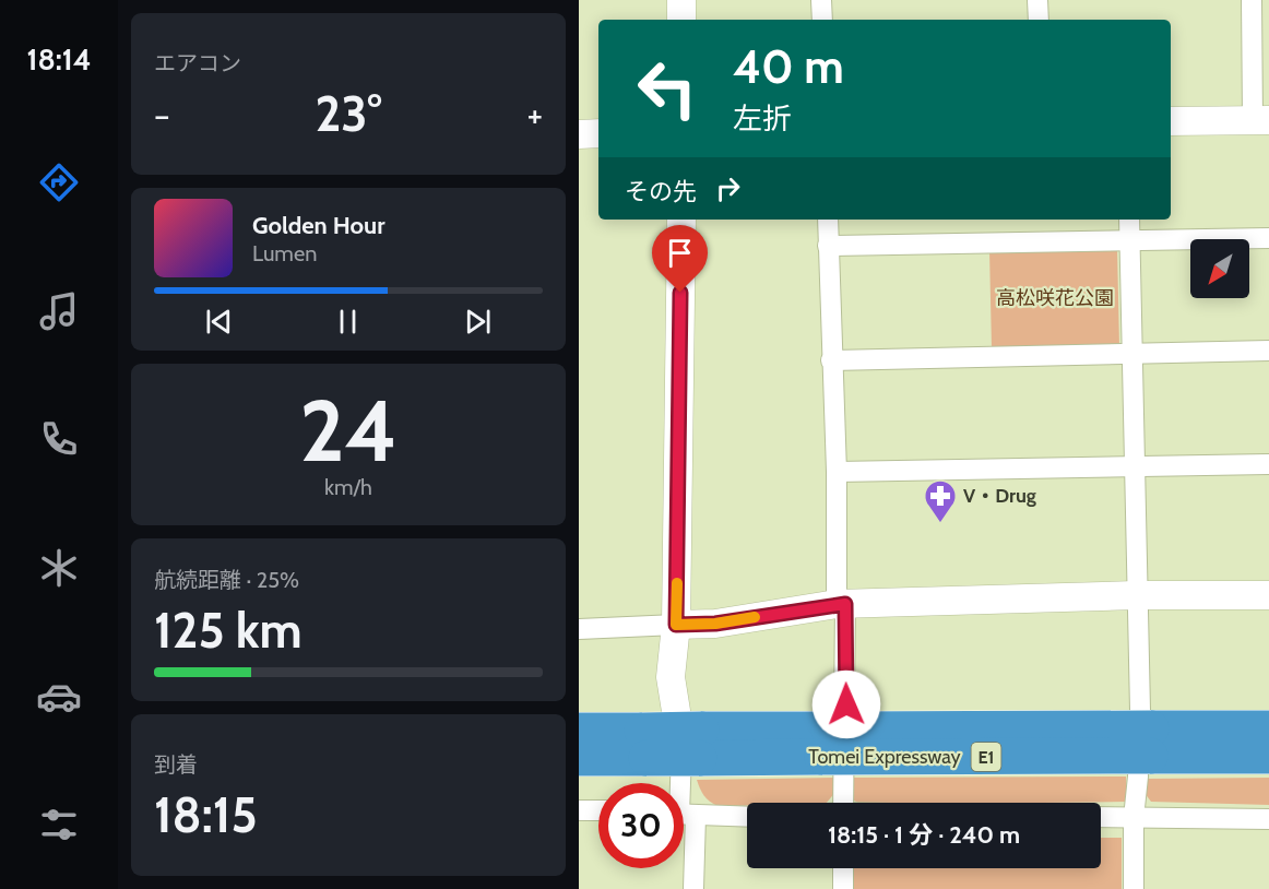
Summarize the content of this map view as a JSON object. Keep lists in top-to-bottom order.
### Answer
{
  "streets": {
    "highway": ["Tomei Expressway", "E1"]
  },
  "parks": ["高松咲花公園"],
  "places": {
    "pharmacy": ["V・Drug"]
  },
  "north": "bottom left",
  "page": {
    "tabs": "18:14",
    "tile": [
      "エアコン",
      ["24", "km/h"],
      ["航続距離 · 25%", "125 km"],
      ["到着", "18:15"]
    ],
    "turn": ["40 m", "左折"],
    "heat": ["−", "23°", "+"],
    "then": "その先",
    "song": ["Golden Hour", "Lumen"],
    "limit": "30",
    "trip": "18:15 · 1 分 · 240 m"
  }
}
